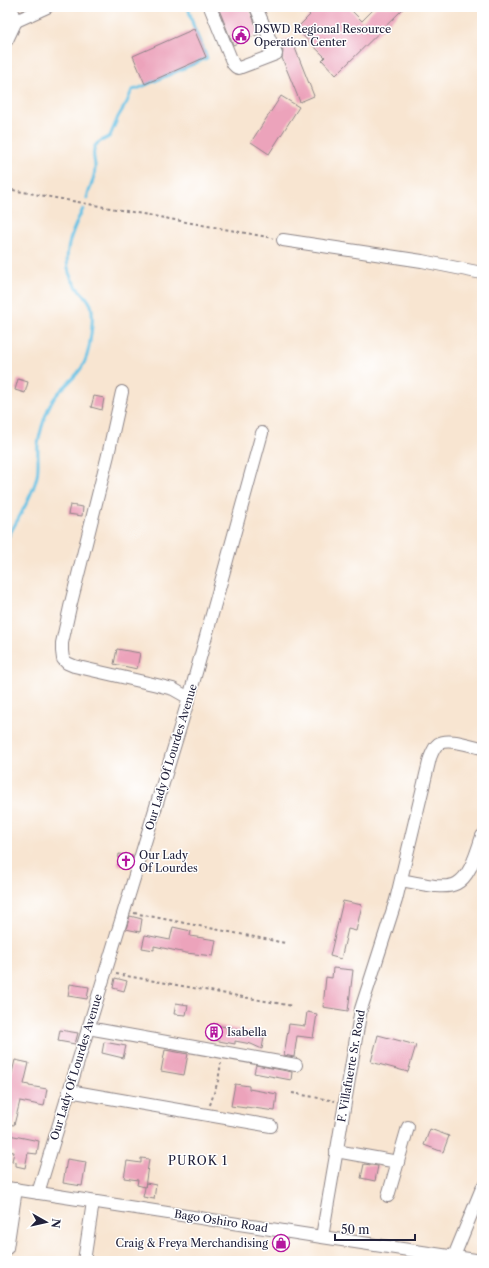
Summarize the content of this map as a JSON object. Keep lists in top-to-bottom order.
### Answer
{
  "streets": {
    "street": ["Our Lady Of Lourdes Avenue", "F. Villafuerte Sr. Road", "Bago Oshiro Road"]
  },
  "crossings": [
    ["Our Lady Of Lourdes Avenue", "Bago Oshiro Road"],
    ["F. Villafuerte Sr. Road", "Bago Oshiro Road"]
  ],
  "districts": ["PUROK 1"],
  "places": {
    "public building": ["DSWD Regional Resource Operation Center"],
    "church": ["Our Lady Of Lourdes"],
    "building": ["Isabella"],
    "shop": ["Craig & Freya Merchandising"]
  },
  "scale_bar": "50 m",
  "north": "right"
}
